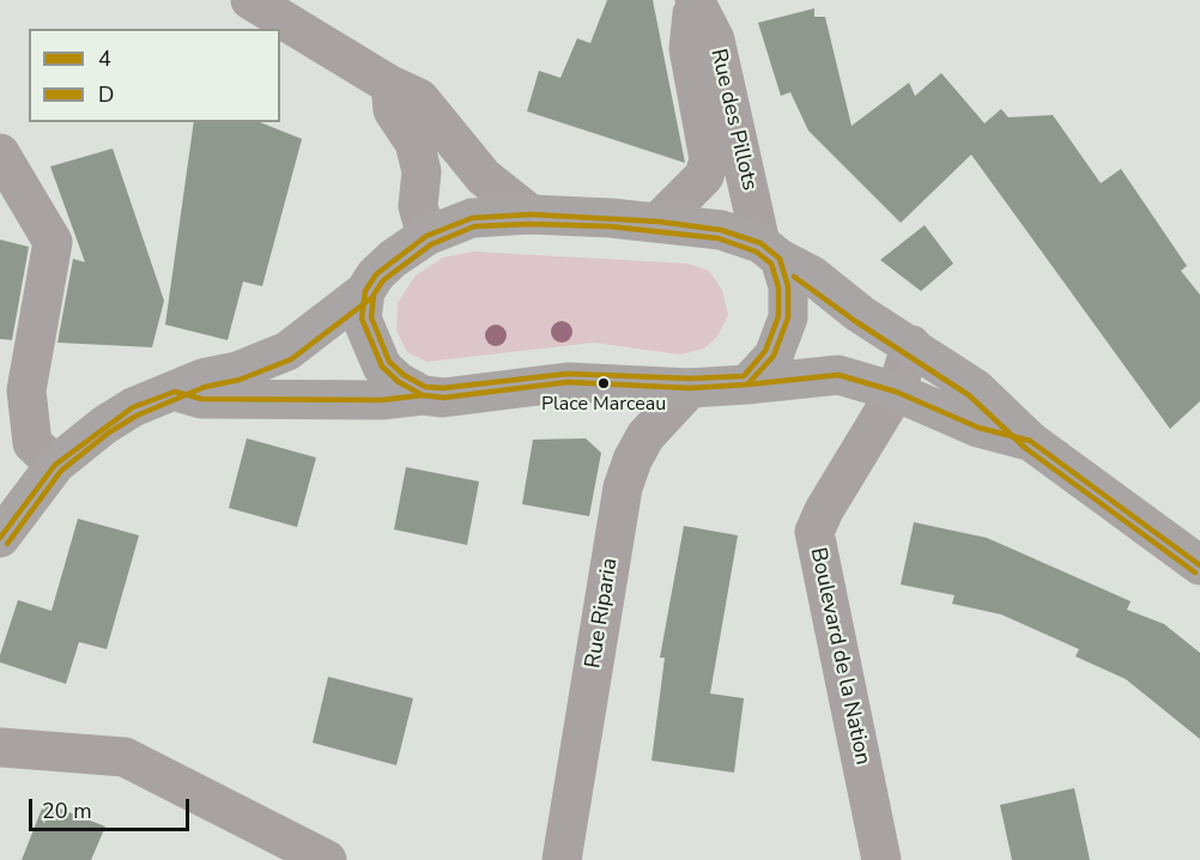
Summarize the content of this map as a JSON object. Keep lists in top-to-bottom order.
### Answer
{
  "streets": {
    "street": ["Rue des Pillots", "Rue Riparia", "Boulevard de la Nation"]
  },
  "places": ["Place Marceau"],
  "lines": ["transit line 4", "transit line D"],
  "legend": ["4", "D"],
  "scale_bar": "20 m"
}
